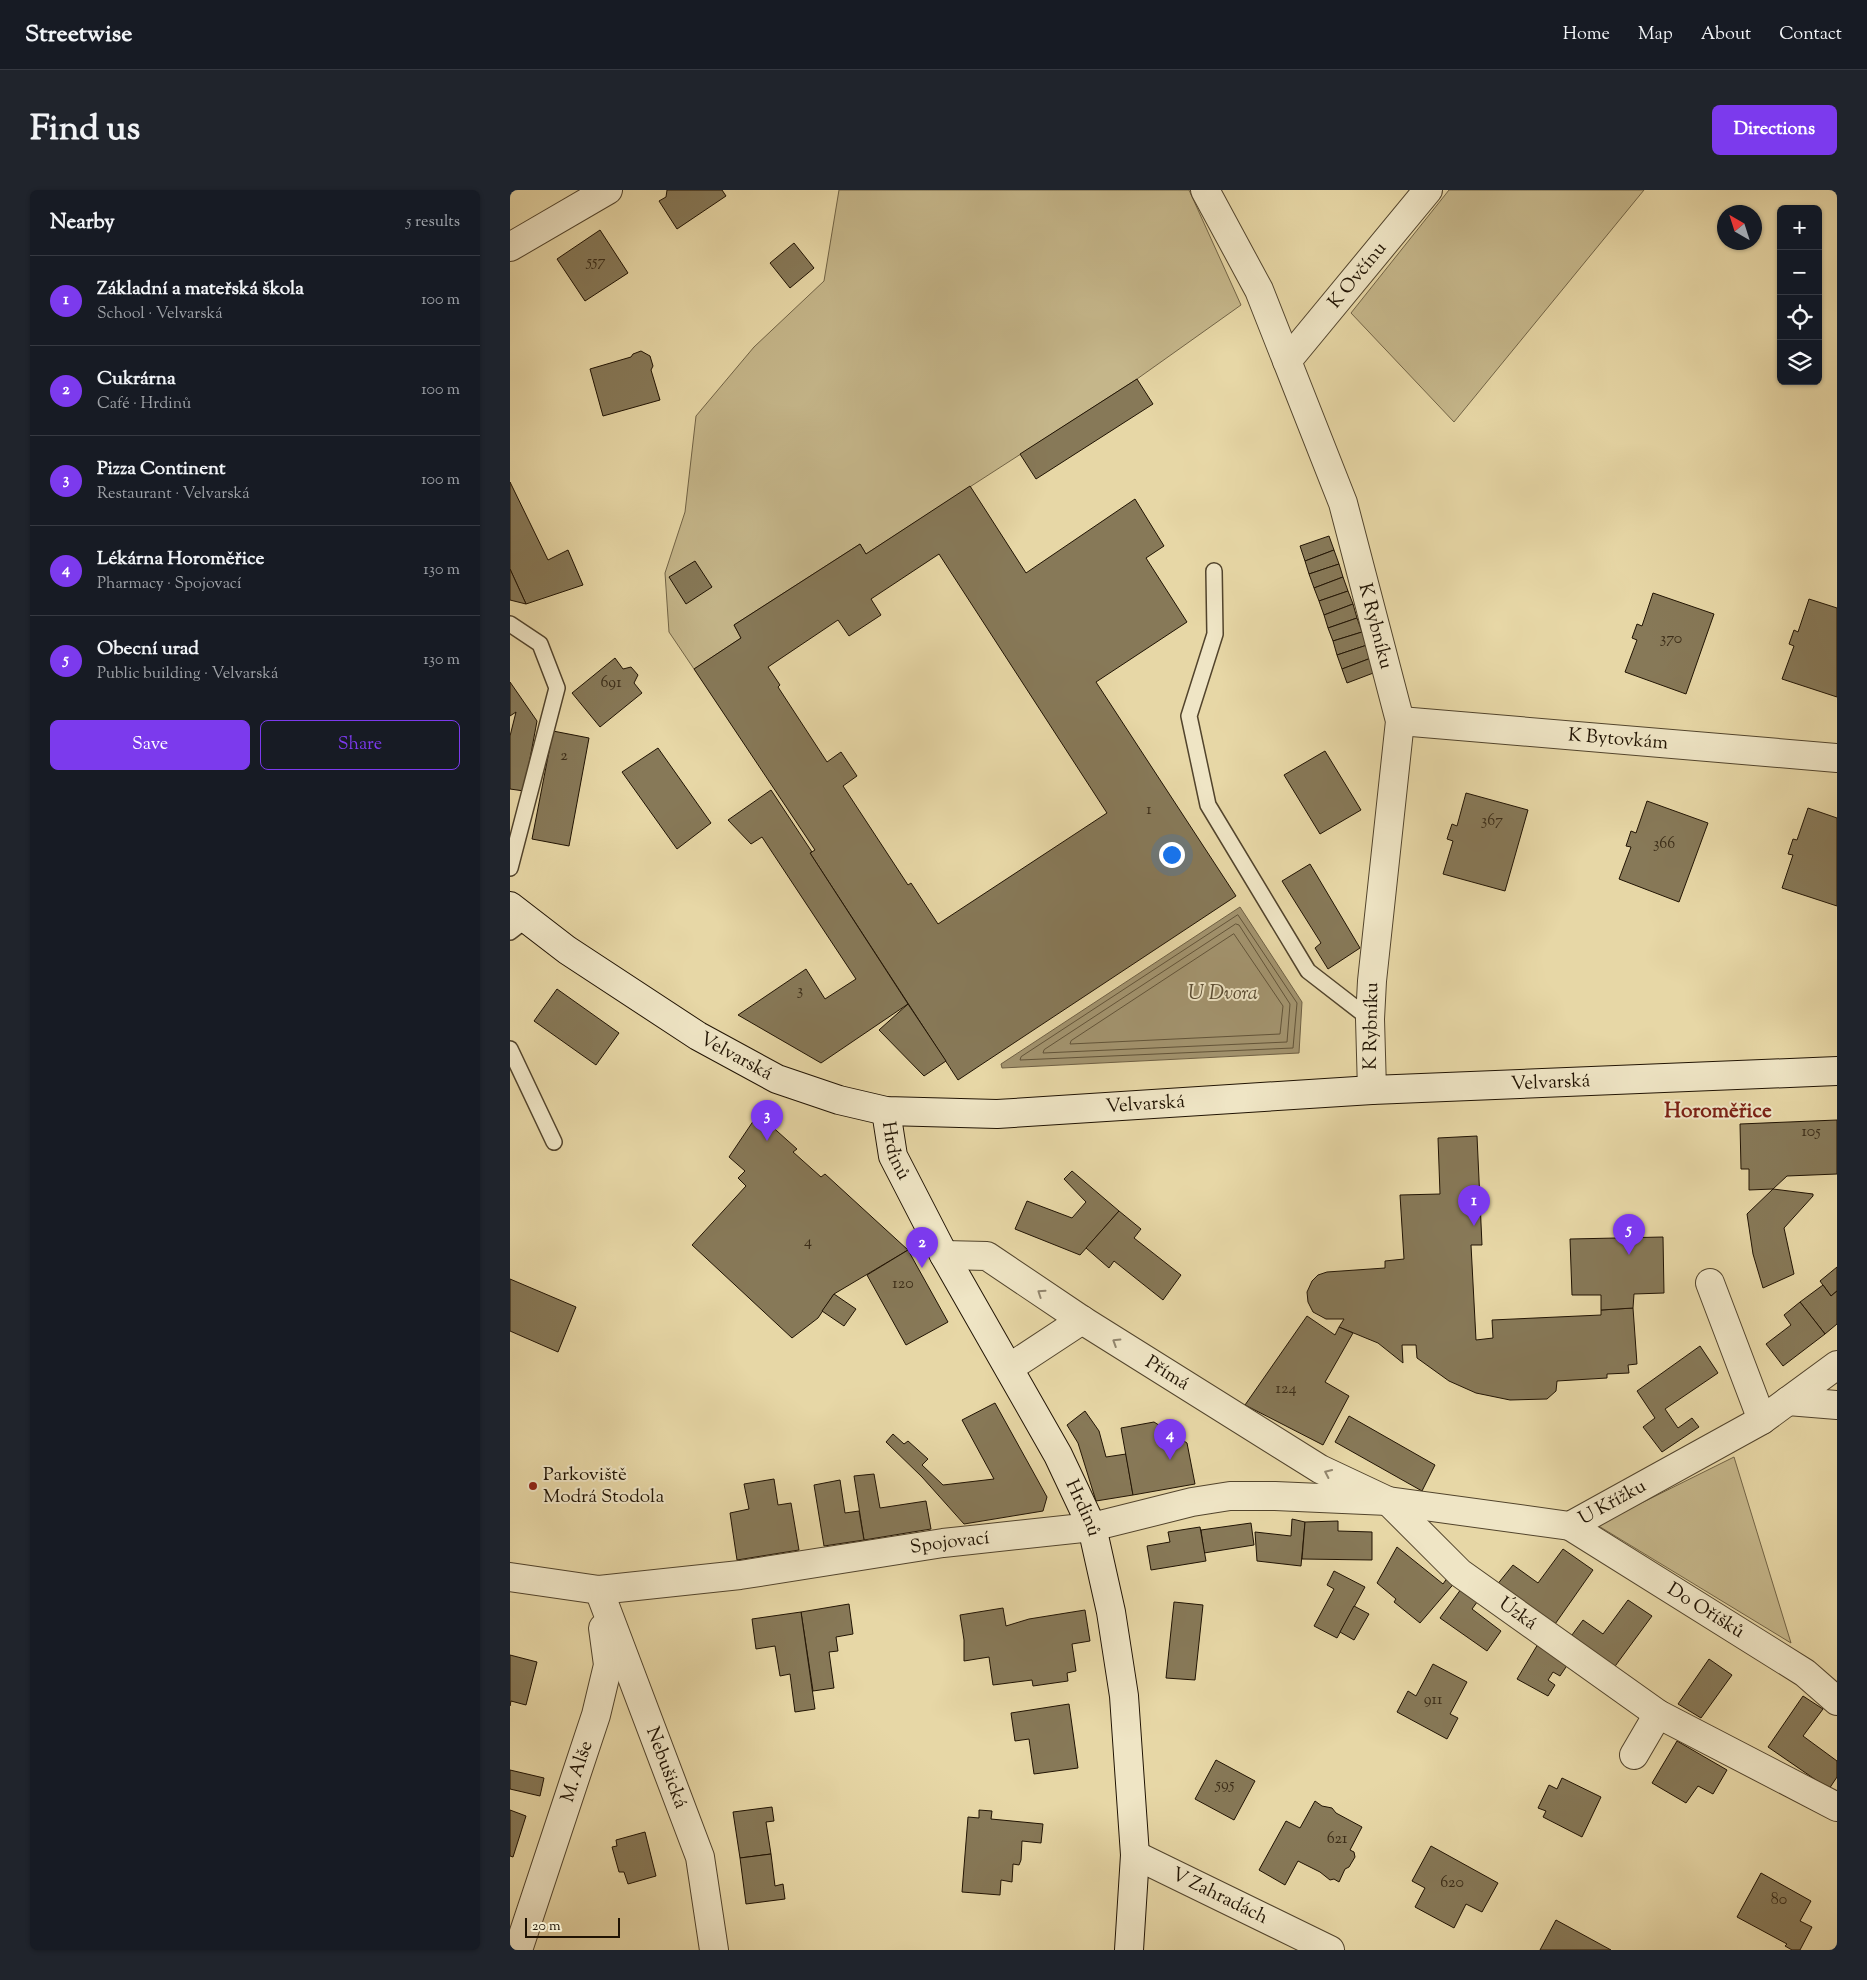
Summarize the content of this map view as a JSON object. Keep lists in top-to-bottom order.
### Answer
{
  "streets": {
    "street": [
      "K Ovčínu",
      "K Rybníku",
      "K Bytovkám",
      "Velvarská",
      "Hrdinů",
      "Přímá",
      "U Křížku",
      "Spojovací",
      "Do Oříšků",
      "Úzká",
      "Nebušická",
      "M. Alše",
      "V Zahradách"
    ]
  },
  "crossings": [
    ["K Ovčínu", "K Rybníku"],
    ["K Rybníku", "K Bytovkám"],
    ["K Rybníku", "Velvarská"],
    ["Velvarská", "Hrdinů"],
    ["Hrdinů", "Přímá"],
    ["Hrdinů", "Spojovací"],
    ["Hrdinů", "V Zahradách"],
    ["Přímá", "U Křížku"],
    ["Přímá", "Spojovací"],
    ["Přímá", "Úzká"],
    ["U Křížku", "Spojovací"],
    ["U Křížku", "Do Oříšků"],
    ["U Křížku", "Úzká"],
    ["Spojovací", "Úzká"],
    ["Spojovací", "Nebušická"],
    ["Spojovací", "M. Alše"],
    ["Nebušická", "M. Alše"]
  ],
  "one_way": ["Přímá"],
  "districts": ["Horoměřice"],
  "water": ["U Dvora"],
  "places": ["Parkoviště Modrá Stodola"],
  "house_numbers": [
    "557",
    "370",
    "691",
    "2",
    "1",
    "367",
    "366",
    "3",
    "105",
    "4",
    "120",
    "124",
    "911",
    "595",
    "621",
    "620",
    "80"
  ],
  "scale_bar": "20 m",
  "north": "top left",
  "page": {
    "header": "Streetwise",
    "nav": [
      "Home",
      "Map",
      "About",
      "Contact"
    ],
    "title": "Find us",
    "buttons": [
      "Directions",
      ["Save", "Share"]
    ],
    "heading": ["Nearby", "5 results"],
    "map_buttons": ["+", "−"],
    "list": [
      {
        "mark": "1",
        "name": "Základní a mateřská škola",
        "note": "School · Velvarská",
        "value": "100 m"
      },
      {
        "mark": "2",
        "name": "Cukrárna",
        "note": "Café · Hrdinů",
        "value": "100 m"
      },
      {
        "mark": "3",
        "name": "Pizza Continent",
        "note": "Restaurant · Velvarská",
        "value": "100 m"
      },
      {
        "mark": "4",
        "name": "Lékárna Horoměřice",
        "note": "Pharmacy · Spojovací",
        "value": "130 m"
      },
      {
        "mark": "5",
        "name": "Obecní urad",
        "note": "Public building · Velvarská",
        "value": "130 m"
      }
    ],
    "pins": [
      "3",
      "1",
      "5",
      "2",
      "4"
    ],
    "scale": "20 m"
  }
}
